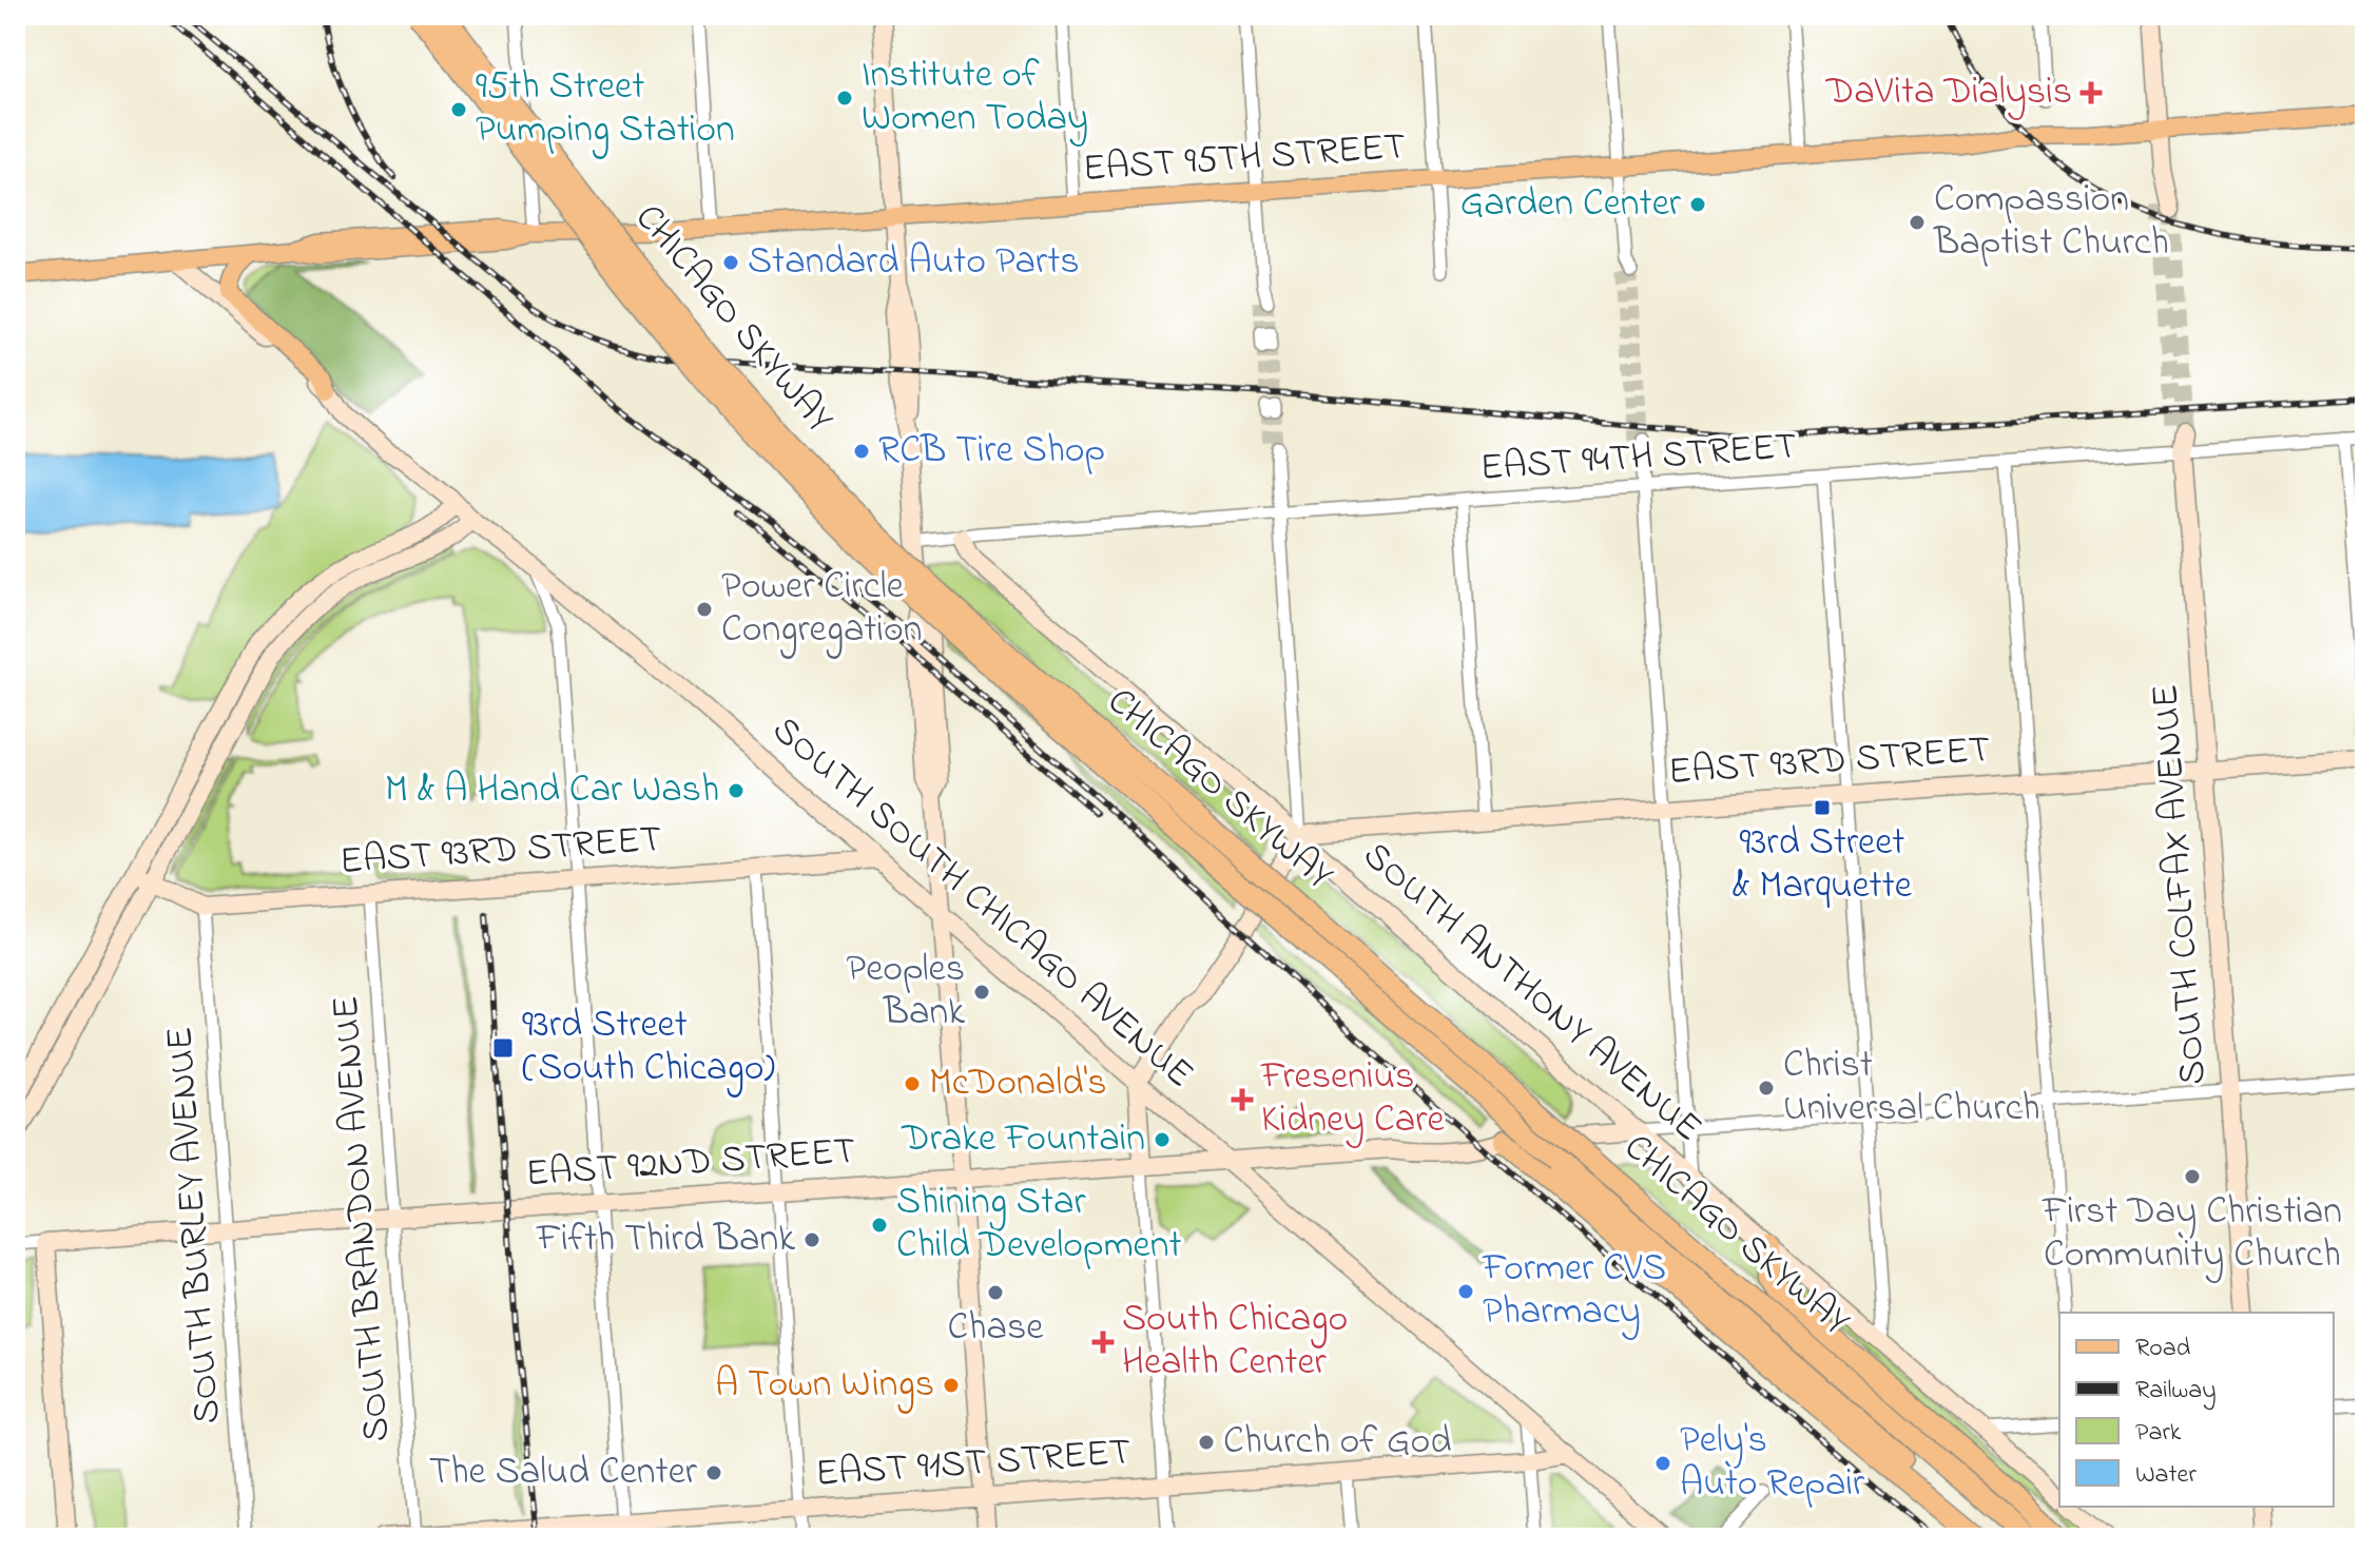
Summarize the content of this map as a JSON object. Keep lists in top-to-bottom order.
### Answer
{
  "streets": {
    "highway": ["CHICAGO SKYWAY"],
    "main road": ["EAST 95TH STREET"],
    "street": [
      "EAST 94TH STREET",
      "EAST 93RD STREET",
      "SOUTH COLFAX AVENUE",
      "SOUTH SOUTH CHICAGO AVENUE",
      "SOUTH ANTHONY AVENUE",
      "EAST 92ND STREET",
      "SOUTH BRANDON AVENUE",
      "SOUTH BURLEY AVENUE",
      "EAST 91ST STREET"
    ]
  },
  "crossings": [
    ["EAST 95TH STREET", "SOUTH SOUTH CHICAGO AVENUE"],
    ["EAST 94TH STREET", "SOUTH COLFAX AVENUE"],
    ["EAST 94TH STREET", "SOUTH ANTHONY AVENUE"],
    ["EAST 93RD STREET", "SOUTH COLFAX AVENUE"],
    ["EAST 93RD STREET", "SOUTH SOUTH CHICAGO AVENUE"],
    ["EAST 93RD STREET", "SOUTH ANTHONY AVENUE"],
    ["EAST 93RD STREET", "SOUTH BRANDON AVENUE"],
    ["EAST 93RD STREET", "SOUTH BURLEY AVENUE"],
    ["SOUTH COLFAX AVENUE", "EAST 92ND STREET"],
    ["SOUTH SOUTH CHICAGO AVENUE", "EAST 92ND STREET"],
    ["SOUTH SOUTH CHICAGO AVENUE", "EAST 91ST STREET"],
    ["SOUTH ANTHONY AVENUE", "EAST 92ND STREET"],
    ["EAST 92ND STREET", "SOUTH BRANDON AVENUE"],
    ["EAST 92ND STREET", "SOUTH BURLEY AVENUE"],
    ["SOUTH BRANDON AVENUE", "EAST 91ST STREET"]
  ],
  "places": {
    "health": ["DaVita Dialysis", "Fresenius Kidney Care", "South Chicago Health Center"],
    "other": [
      "Institute of Women Today",
      "95th Street Pumping Station",
      "Garden Center",
      "Compassion Baptist Church",
      "Standard Auto Parts",
      "RCB Tire Shop",
      "Power Circle Congregation",
      "M & A Hand Car Wash",
      "Peoples Bank",
      "McDonald's",
      "Christ Universal Church",
      "Drake Fountain",
      "First Day Christian Community Church",
      "Shining Star Child Development",
      "Fifth Third Bank",
      "Former CVS Pharmacy",
      "Chase",
      "A Town Wings",
      "Church of God",
      "Pely's Auto Repair",
      "The Salud Center"
    ],
    "transit": ["93rd Street & Marquette", "93rd Street (South Chicago)"]
  },
  "legend": [
    "Road",
    "Railway",
    "Park",
    "Water"
  ]
}
